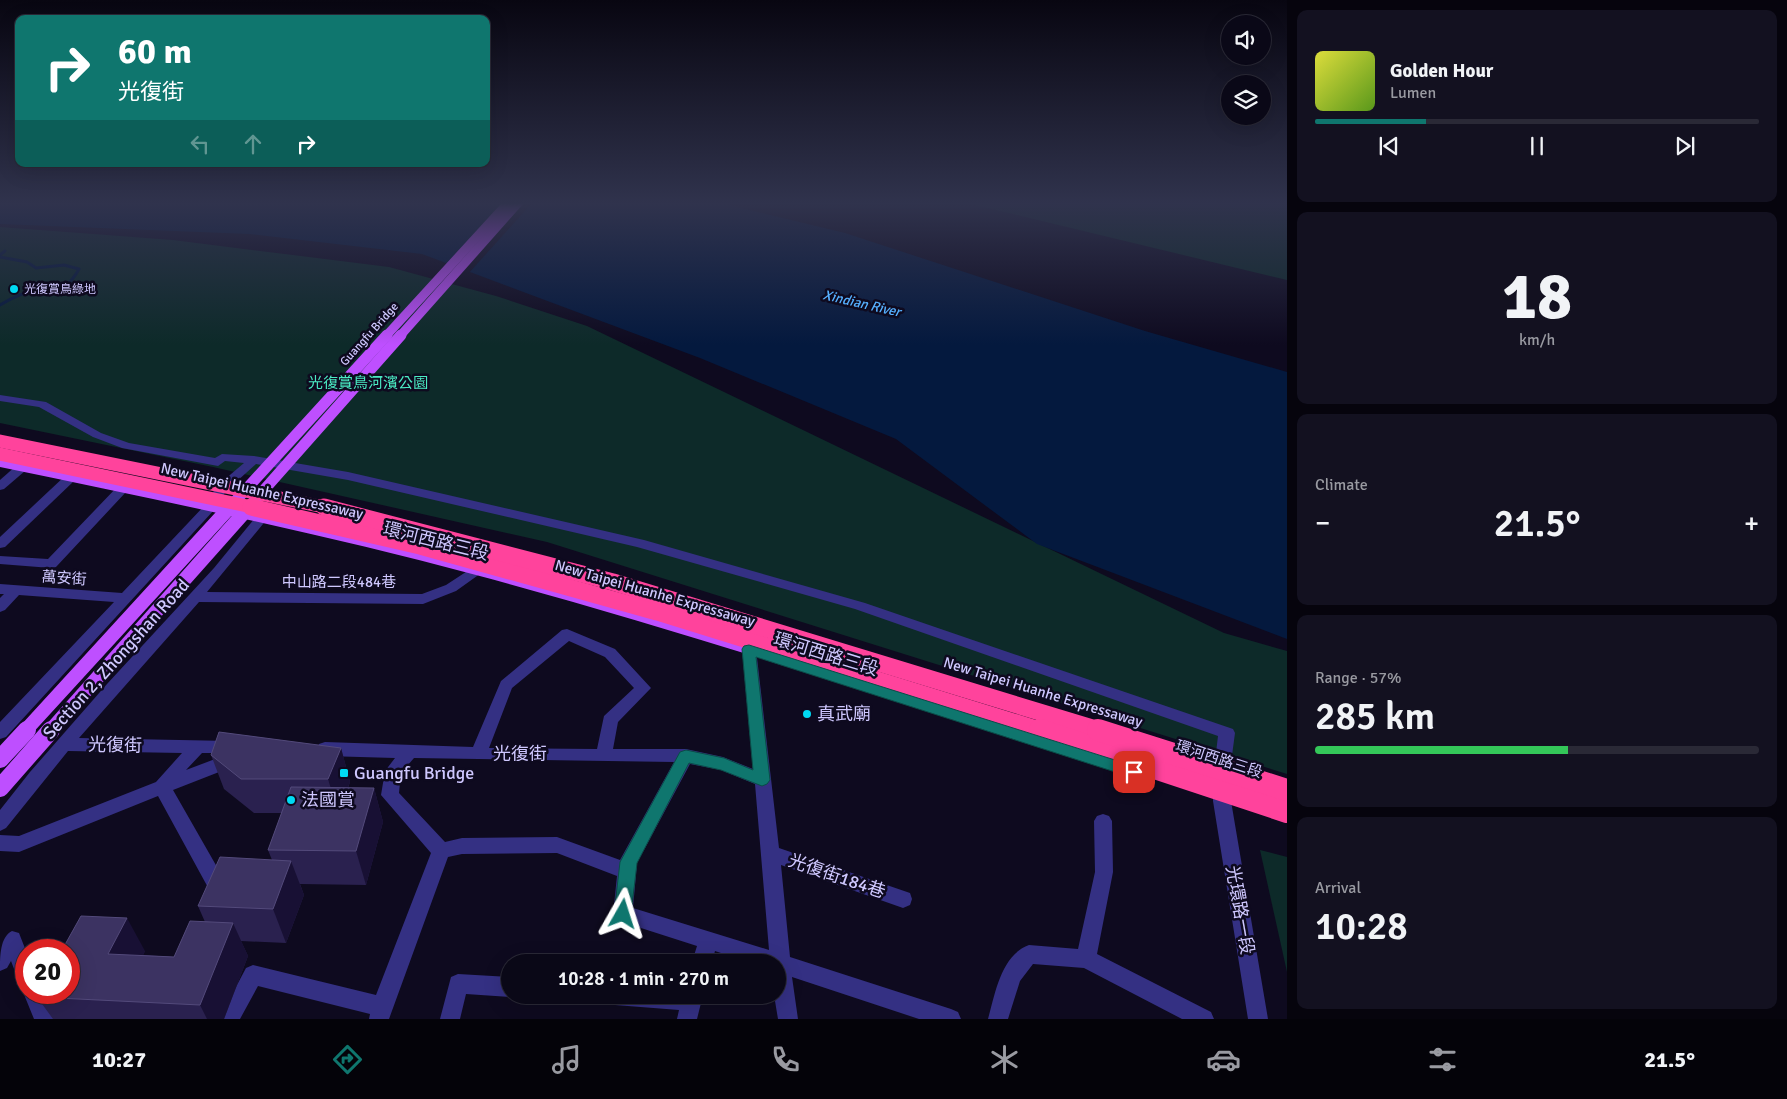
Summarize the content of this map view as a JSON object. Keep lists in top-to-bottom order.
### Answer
{
  "streets": {
    "highway": ["New Taipei Huanhe Expressaway"],
    "main road": ["Guangfu Bridge", "環河西路三段"],
    "street": [
      "萬安街",
      "中山路二段484巷",
      "Section 2, Zhongshan Road",
      "光復街",
      "光復街184巷",
      "光環路一段"
    ]
  },
  "crossings": [
    ["環河西路三段", "中山路二段484巷"],
    ["環河西路三段", "Section 2, Zhongshan Road"],
    ["環河西路三段", "光環路一段"],
    ["萬安街", "Section 2, Zhongshan Road"],
    ["中山路二段484巷", "Section 2, Zhongshan Road"],
    ["Section 2, Zhongshan Road", "光復街"],
    ["Section 2, Zhongshan Road", "光環路一段"]
  ],
  "water": ["Xindian River"],
  "parks": ["光復賞鳥河濱公園"],
  "places": {
    "other": ["光復賞鳥綠地", "真武廟", "法國賞"],
    "transit": ["Guangfu Bridge"]
  },
  "page": {
    "turn": ["60 m", "光復街"],
    "song": ["Golden Hour", "Lumen"],
    "tile": [
      ["18", "km/h"],
      "Climate",
      ["Range · 57%", "285 km"],
      ["Arrival", "10:28"]
    ],
    "heat": ["−", "21.5°", "+"],
    "limit": "20",
    "trip": "10:28 · 1 min · 270 m",
    "tabs": ["10:27", "21.5°"]
  }
}
